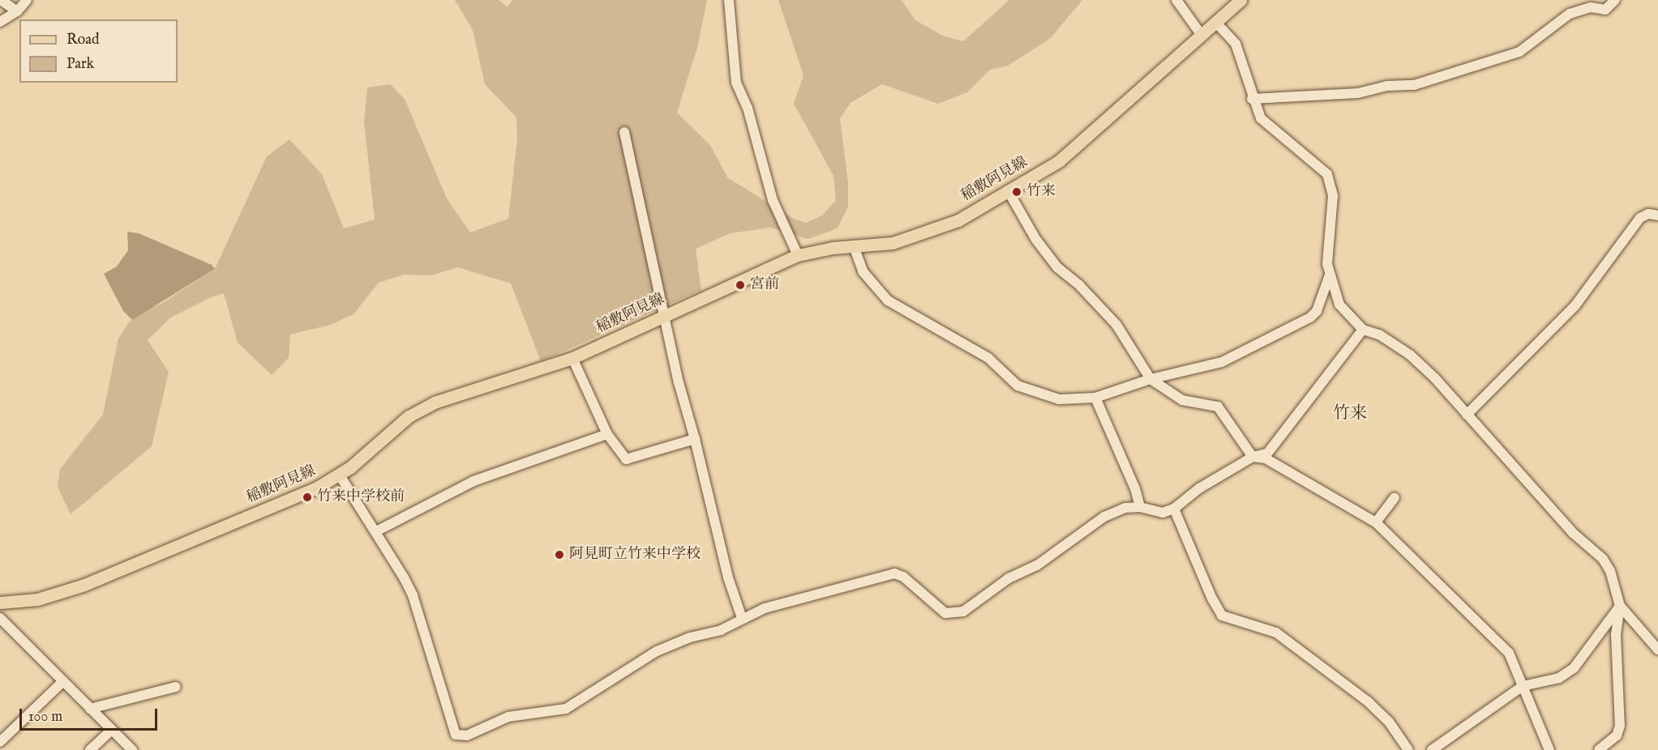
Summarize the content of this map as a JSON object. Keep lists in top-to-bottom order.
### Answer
{
  "streets": {
    "main road": ["稲敷阿見線"]
  },
  "districts": ["竹来"],
  "places": [
    "竹来",
    "宮前",
    "竹来中学校前",
    "阿見町立竹来中学校"
  ],
  "legend": ["Road", "Park"],
  "scale_bar": "100 m"
}
